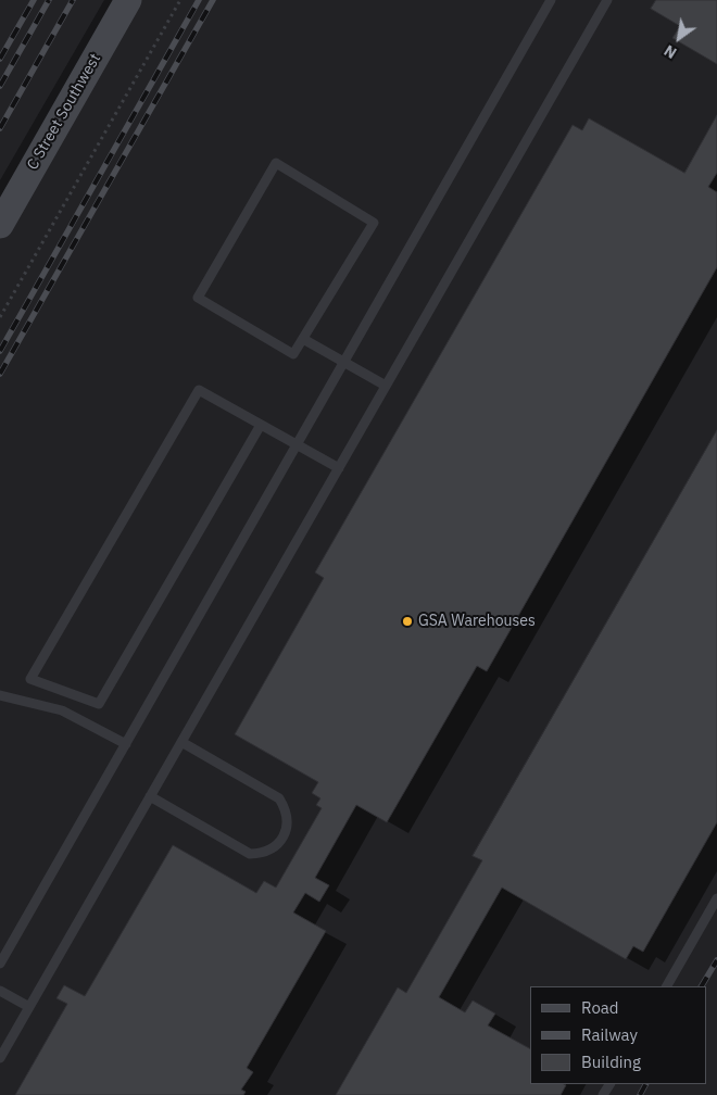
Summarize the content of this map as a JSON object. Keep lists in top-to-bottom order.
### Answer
{
  "streets": {
    "main road": ["C Street Southwest"]
  },
  "places": ["GSA Warehouses"],
  "legend": ["Road", "Railway", "Building"],
  "north": "bottom left"
}
